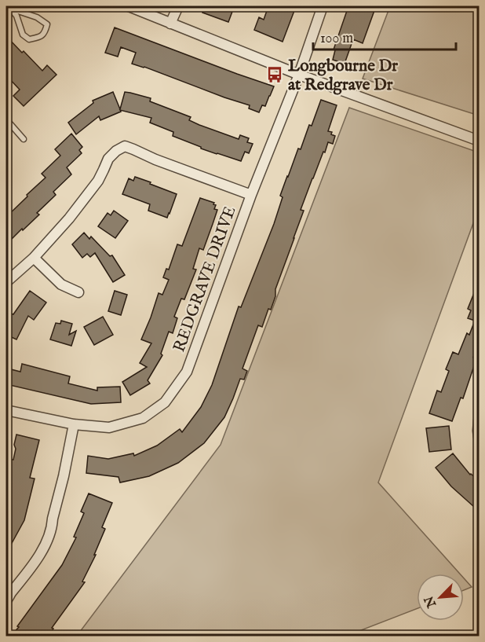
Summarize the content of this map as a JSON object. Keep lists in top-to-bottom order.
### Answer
{
  "streets": {
    "street": ["REDGRAVE DRIVE"]
  },
  "places": {
    "bus stop": ["Longbourne Dr at Redgrave Dr"]
  },
  "scale_bar": "100 m",
  "north": "bottom left"
}
